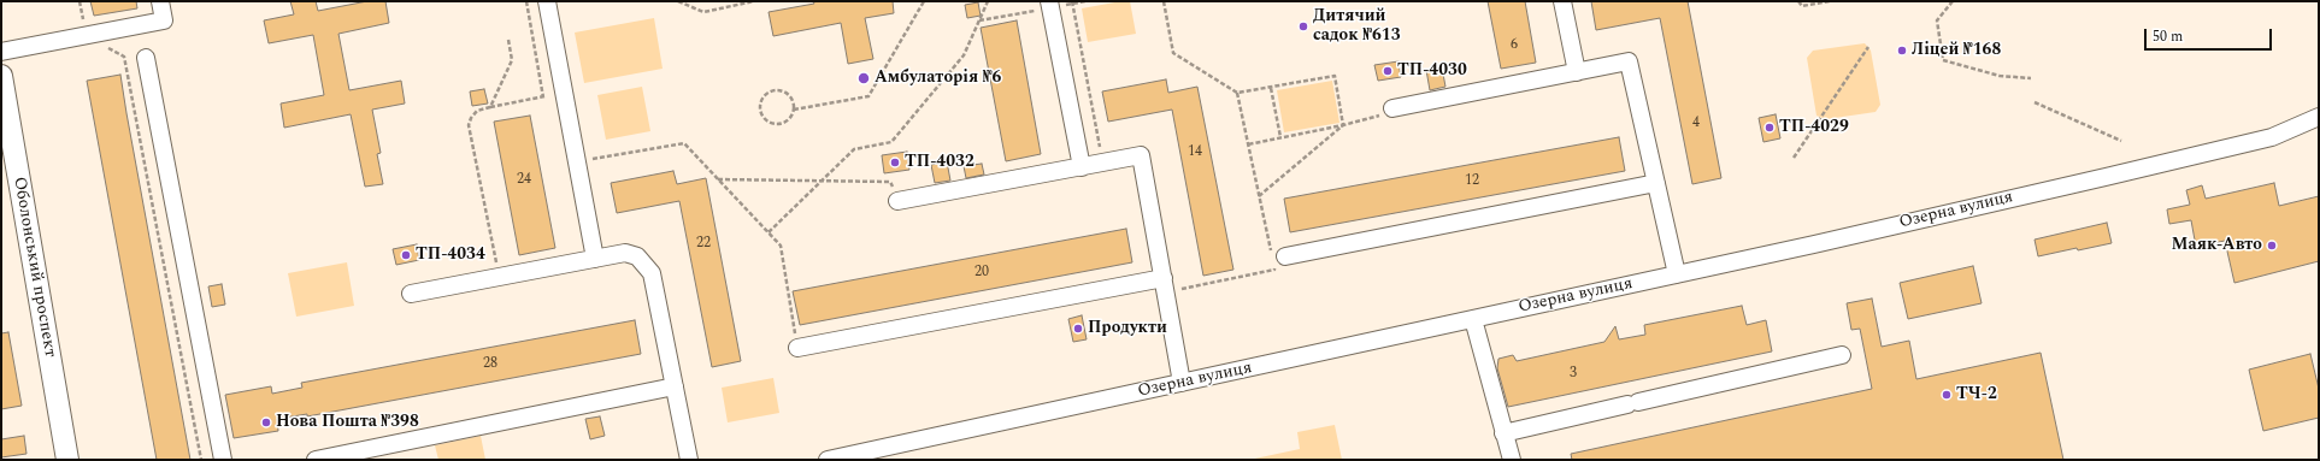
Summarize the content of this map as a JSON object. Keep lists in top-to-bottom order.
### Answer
{
  "streets": {
    "main road": ["Оболонський проспект"],
    "street": ["Озерна вулиця"]
  },
  "places": [
    "Дитячий садок №613",
    "Ліцей №168",
    "ТП-4030",
    "Амбулаторія №6",
    "ТП-4029",
    "ТП-4032",
    "Маяк-Авто",
    "ТП-4034",
    "Продукти",
    "ТЧ-2",
    "Нова Пошта №398"
  ],
  "house_numbers": [
    "6",
    "4",
    "14",
    "24",
    "12",
    "22",
    "20",
    "28",
    "3"
  ],
  "scale_bar": "50 m"
}
